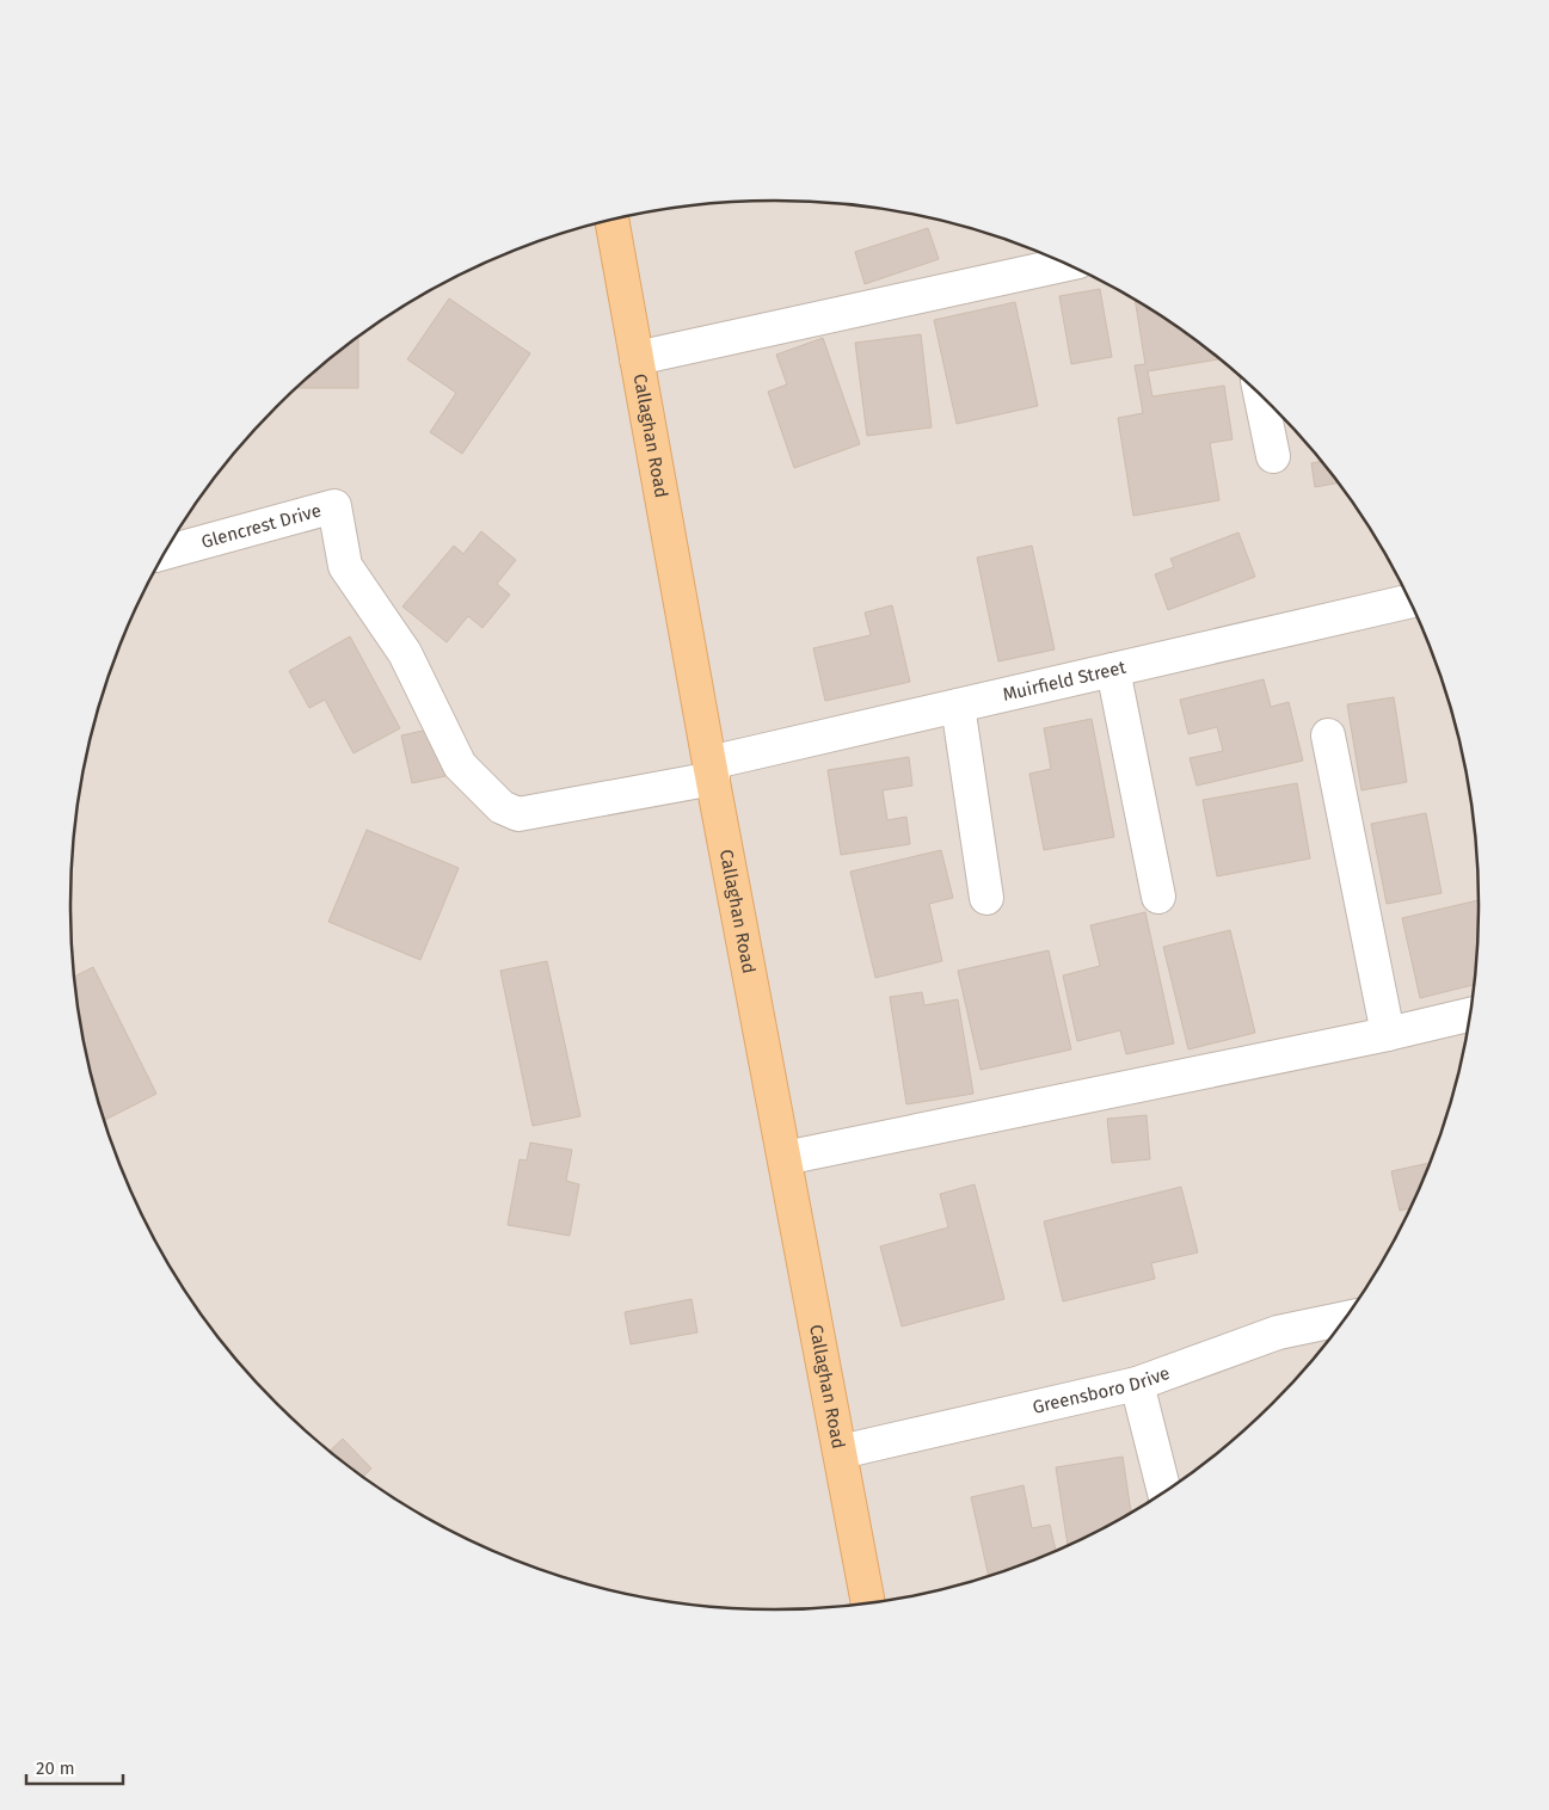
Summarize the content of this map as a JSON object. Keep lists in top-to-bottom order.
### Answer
{
  "streets": {
    "main road": ["Callaghan Road"],
    "street": ["Glencrest Drive", "Muirfield Street", "Greensboro Drive"]
  },
  "crossings": [
    ["Callaghan Road", "Muirfield Street"],
    ["Callaghan Road", "Greensboro Drive"],
    ["Glencrest Drive", "Muirfield Street"]
  ],
  "scale_bar": "20 m"
}
